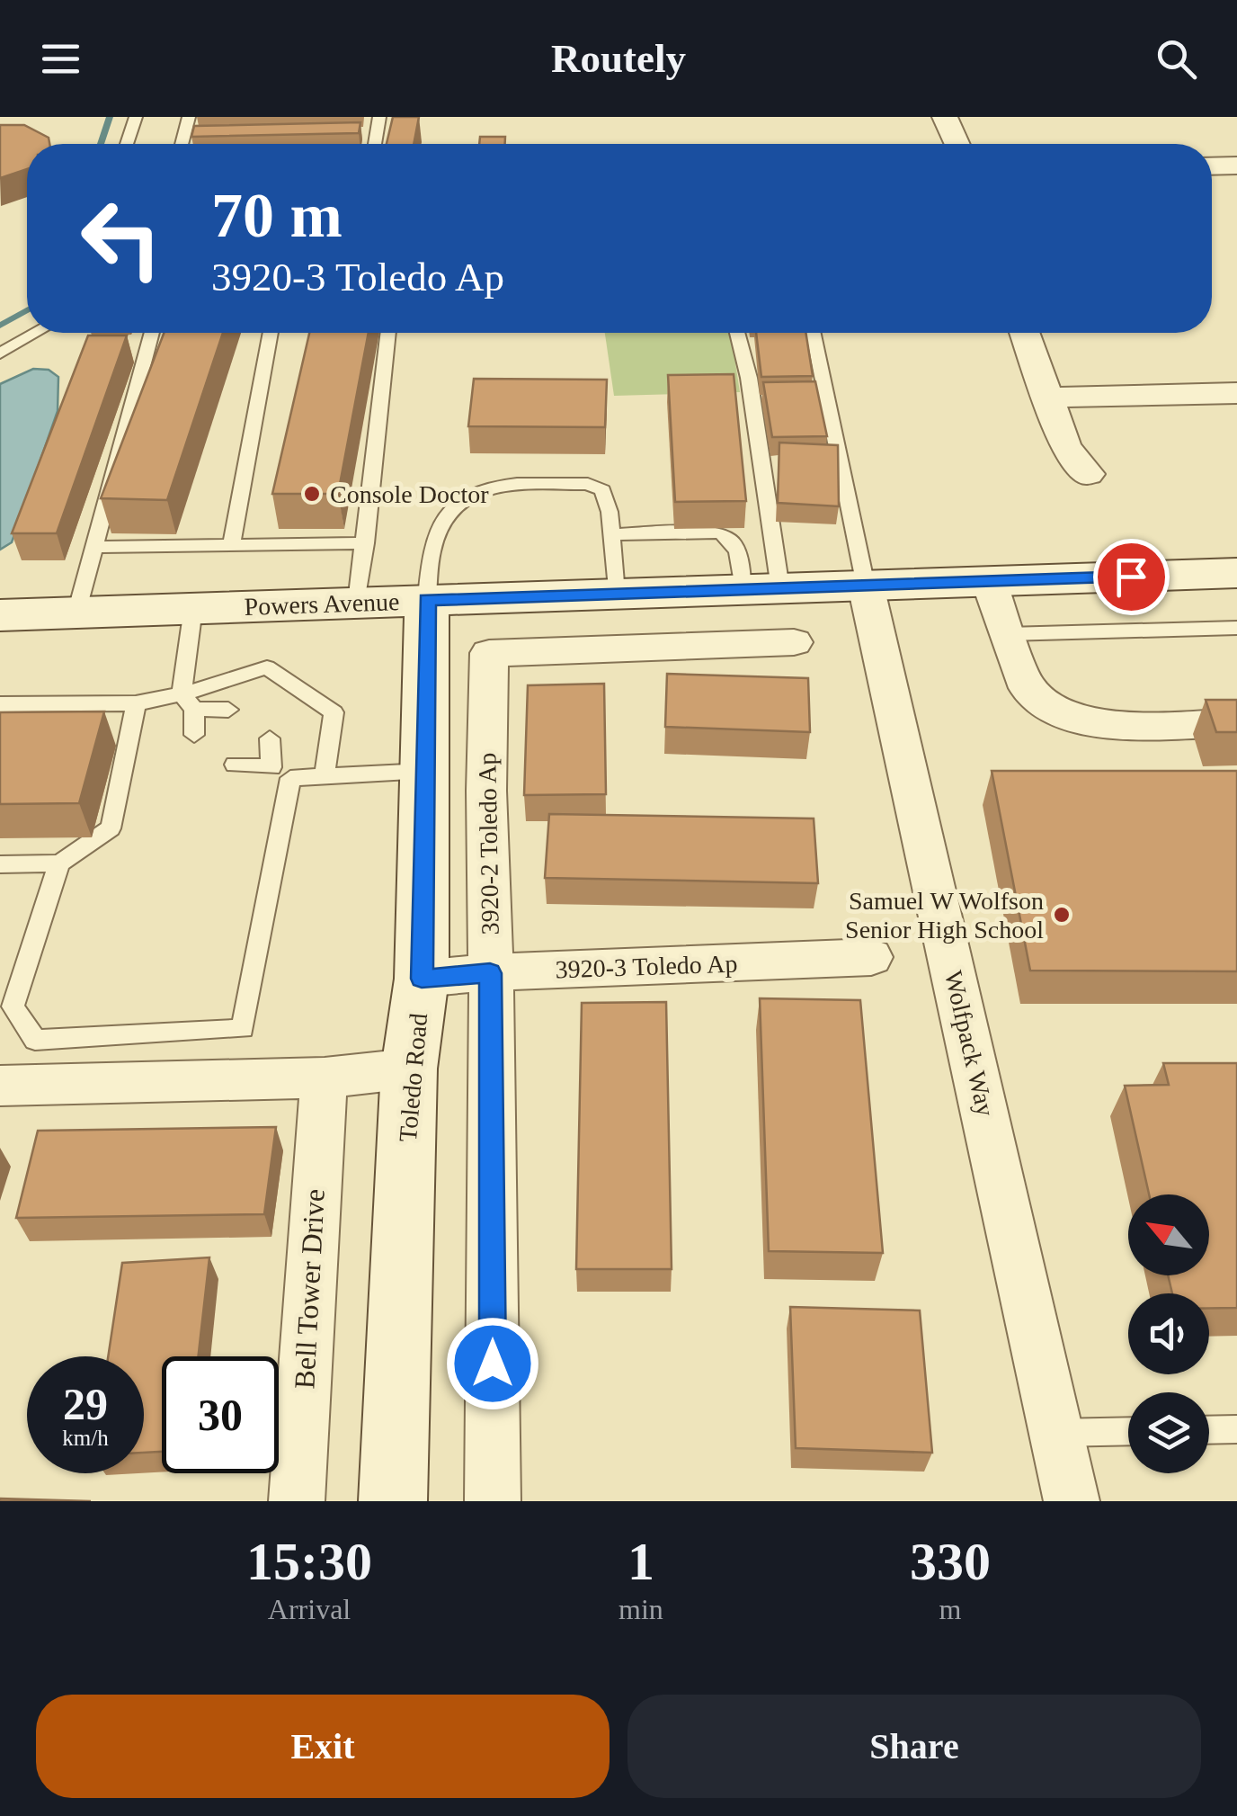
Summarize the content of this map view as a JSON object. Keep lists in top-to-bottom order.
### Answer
{
  "streets": {
    "street": [
      "Powers Avenue",
      "3920-2 Toledo Ap",
      "3920-3 Toledo Ap",
      "Wolfpack Way",
      "Toledo Road",
      "Bell Tower Drive"
    ]
  },
  "crossings": [
    ["Powers Avenue", "Wolfpack Way"],
    ["Powers Avenue", "Toledo Road"],
    ["3920-2 Toledo Ap", "3920-3 Toledo Ap"],
    ["3920-3 Toledo Ap", "Toledo Road"]
  ],
  "places": ["Console Doctor", "Samuel W Wolfson Senior High School"],
  "north": "top left",
  "page": {
    "header": "Routely",
    "turn": ["70 m", "3920-3 Toledo Ap"],
    "speed": "29 km/h",
    "limit": "30",
    "eta": [
      "15:30",
      "Arrival",
      "1",
      "min",
      "330",
      "m"
    ],
    "buttons": ["Exit", "Share"]
  }
}
